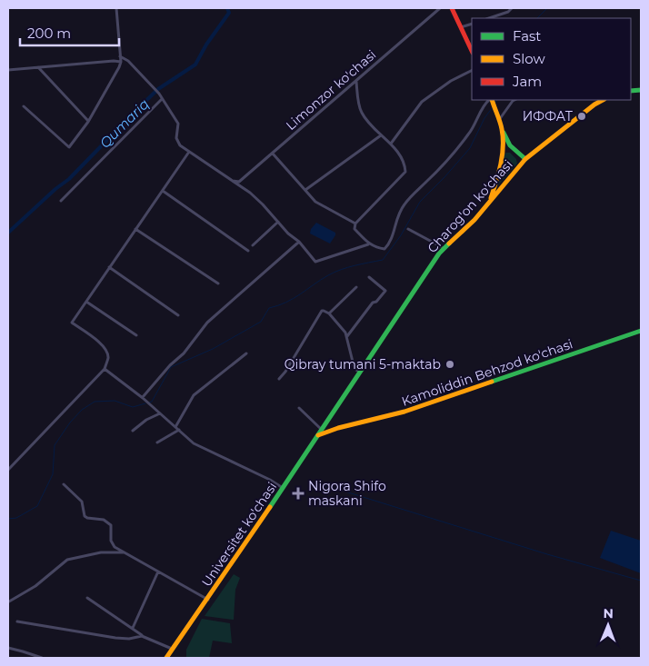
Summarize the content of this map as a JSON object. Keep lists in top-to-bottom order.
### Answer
{
  "streets": {
    "main road": ["Charog'on ko'chasi", "Kamoliddin Behzod ko'chasi", "Universitet ko'chasi"],
    "street": ["Limonzor ko'chasi"]
  },
  "crossings": [
    ["Charog'on ko'chasi", "Universitet ko'chasi"],
    ["Kamoliddin Behzod ko'chasi", "Universitet ko'chasi"]
  ],
  "water": ["Qumariq"],
  "places": {
    "other": ["ИФФАТ", "Qibray tumani 5-maktab"],
    "health": ["Nigora Shifo maskani"]
  },
  "legend": ["Fast", "Slow", "Jam"],
  "scale_bar": "200 m",
  "north": "top"
}
